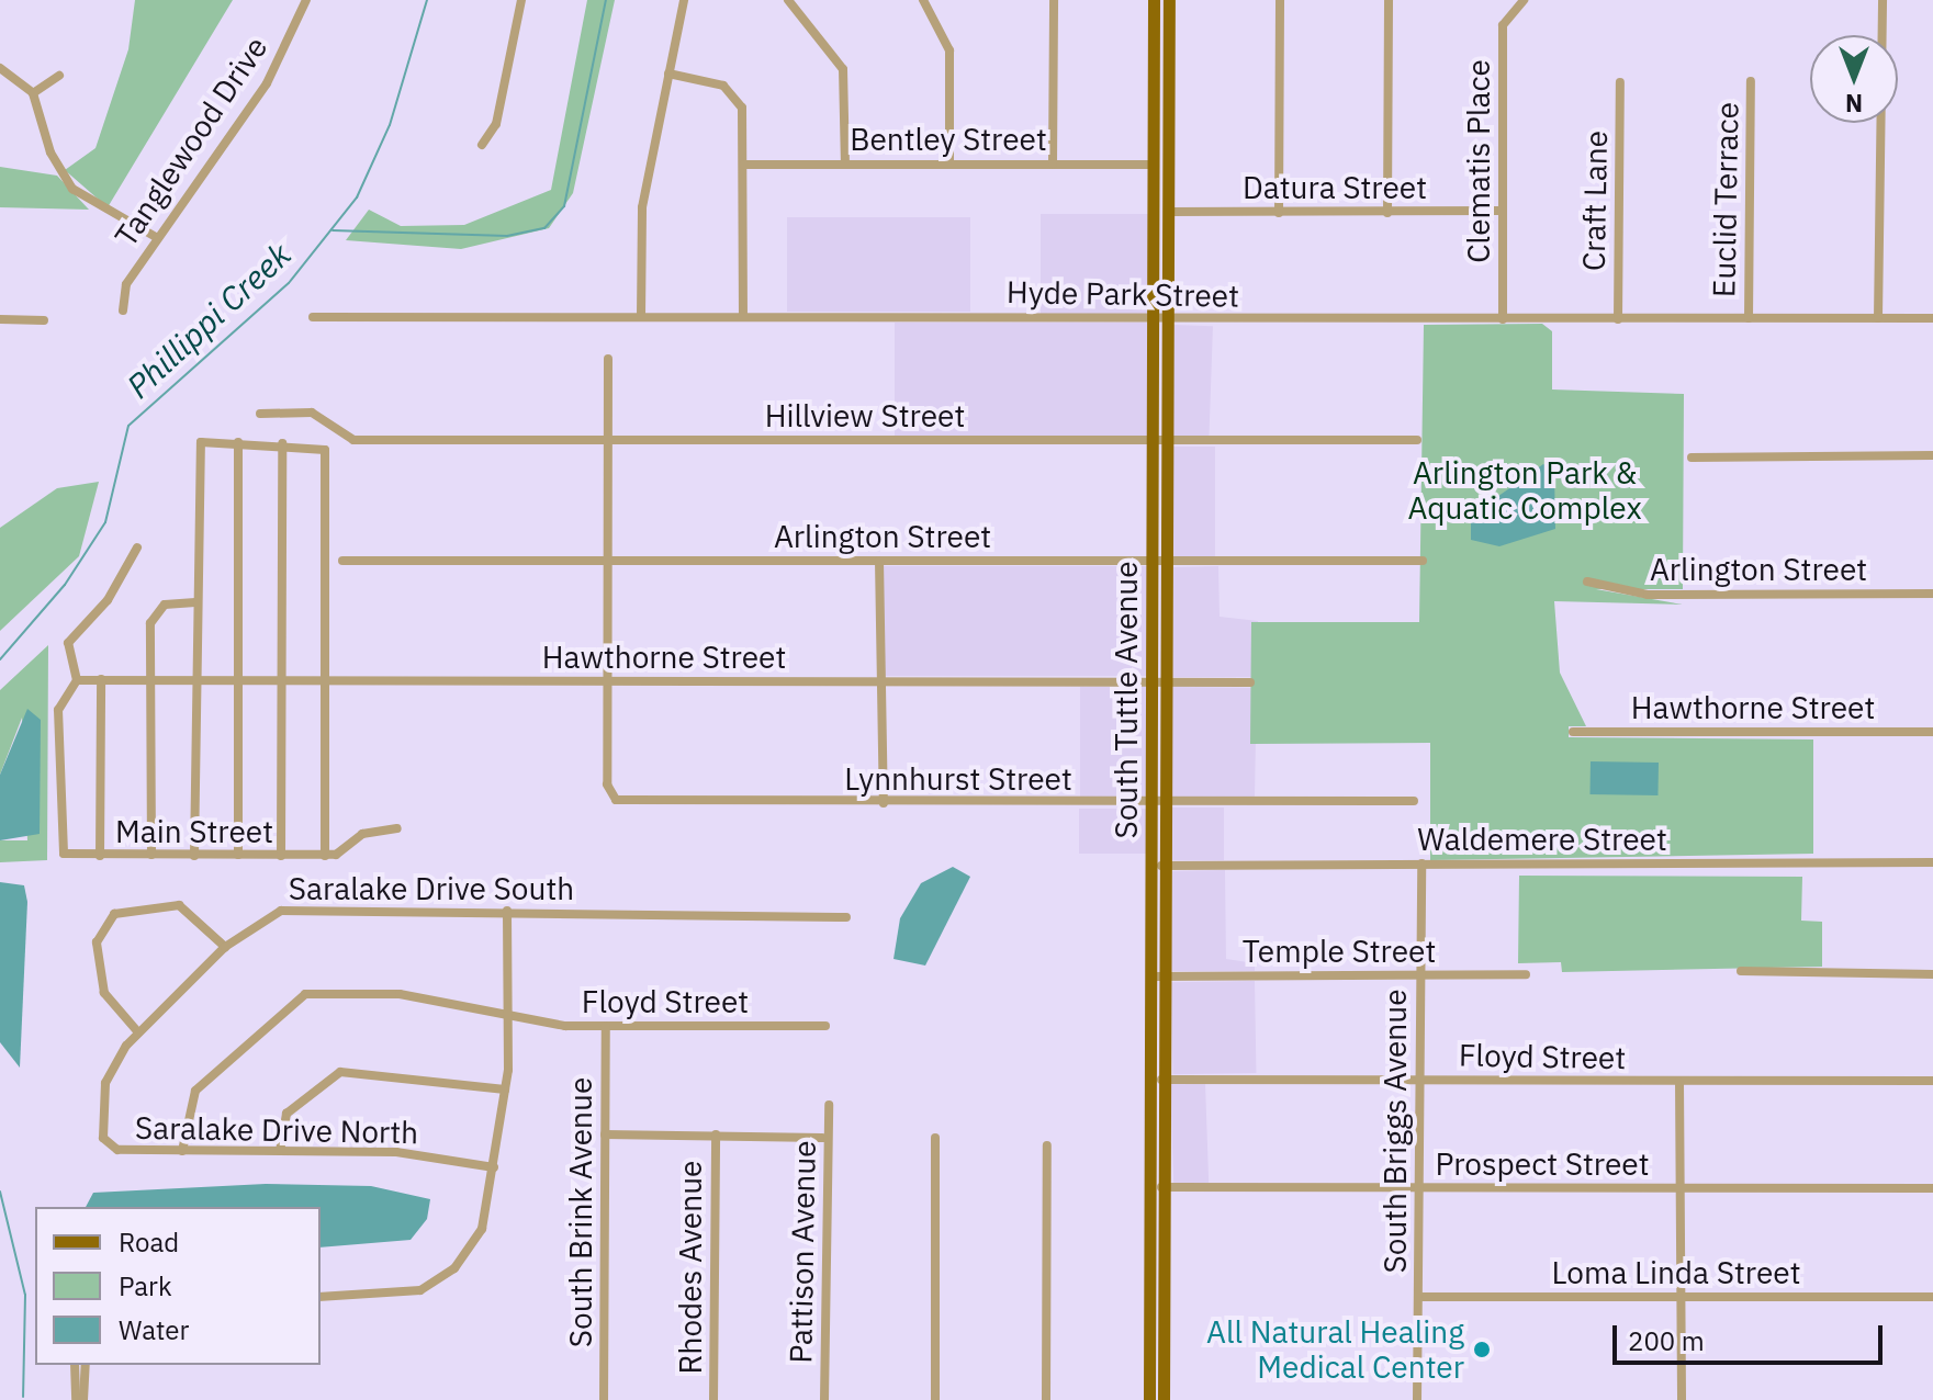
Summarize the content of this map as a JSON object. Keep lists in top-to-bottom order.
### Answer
{
  "streets": {
    "main road": ["South Tuttle Avenue"],
    "street": [
      "Bentley Street",
      "Tanglewood Drive",
      "Clematis Place",
      "Datura Street",
      "Euclid Terrace",
      "Craft Lane",
      "Hyde Park Street",
      "Hillview Street",
      "Arlington Street",
      "Hawthorne Street",
      "Lynnhurst Street",
      "Main Street",
      "Waldemere Street",
      "Saralake Drive South",
      "Temple Street",
      "Floyd Street",
      "Saralake Drive North",
      "South Briggs Avenue",
      "Prospect Street",
      "South Brink Avenue",
      "Pattison Avenue",
      "Rhodes Avenue",
      "Loma Linda Street"
    ]
  },
  "crossings": [
    ["Bentley Street", "South Tuttle Avenue"],
    ["Clematis Place", "Datura Street"],
    ["Clematis Place", "Hyde Park Street"],
    ["Datura Street", "South Tuttle Avenue"],
    ["Euclid Terrace", "Hyde Park Street"],
    ["Craft Lane", "Hyde Park Street"],
    ["Hyde Park Street", "South Tuttle Avenue"],
    ["Hillview Street", "South Tuttle Avenue"],
    ["Arlington Street", "South Tuttle Avenue"],
    ["Hawthorne Street", "South Tuttle Avenue"],
    ["Hawthorne Street", "Lynnhurst Street"],
    ["Hawthorne Street", "Main Street"],
    ["South Tuttle Avenue", "Lynnhurst Street"],
    ["South Tuttle Avenue", "Waldemere Street"],
    ["South Tuttle Avenue", "Temple Street"],
    ["South Tuttle Avenue", "Floyd Street"],
    ["South Tuttle Avenue", "Prospect Street"],
    ["Waldemere Street", "South Briggs Avenue"],
    ["Saralake Drive South", "Saralake Drive North"],
    ["Temple Street", "South Briggs Avenue"],
    ["Floyd Street", "Saralake Drive North"],
    ["Floyd Street", "South Briggs Avenue"],
    ["Floyd Street", "South Brink Avenue"],
    ["South Briggs Avenue", "Prospect Street"],
    ["South Briggs Avenue", "Loma Linda Street"]
  ],
  "water": ["Phillippi Creek"],
  "parks": ["Arlington Park & Aquatic Complex"],
  "places": ["All Natural Healing Medical Center"],
  "legend": ["Road", "Park", "Water"],
  "scale_bar": "200 m",
  "north": "bottom"
}
